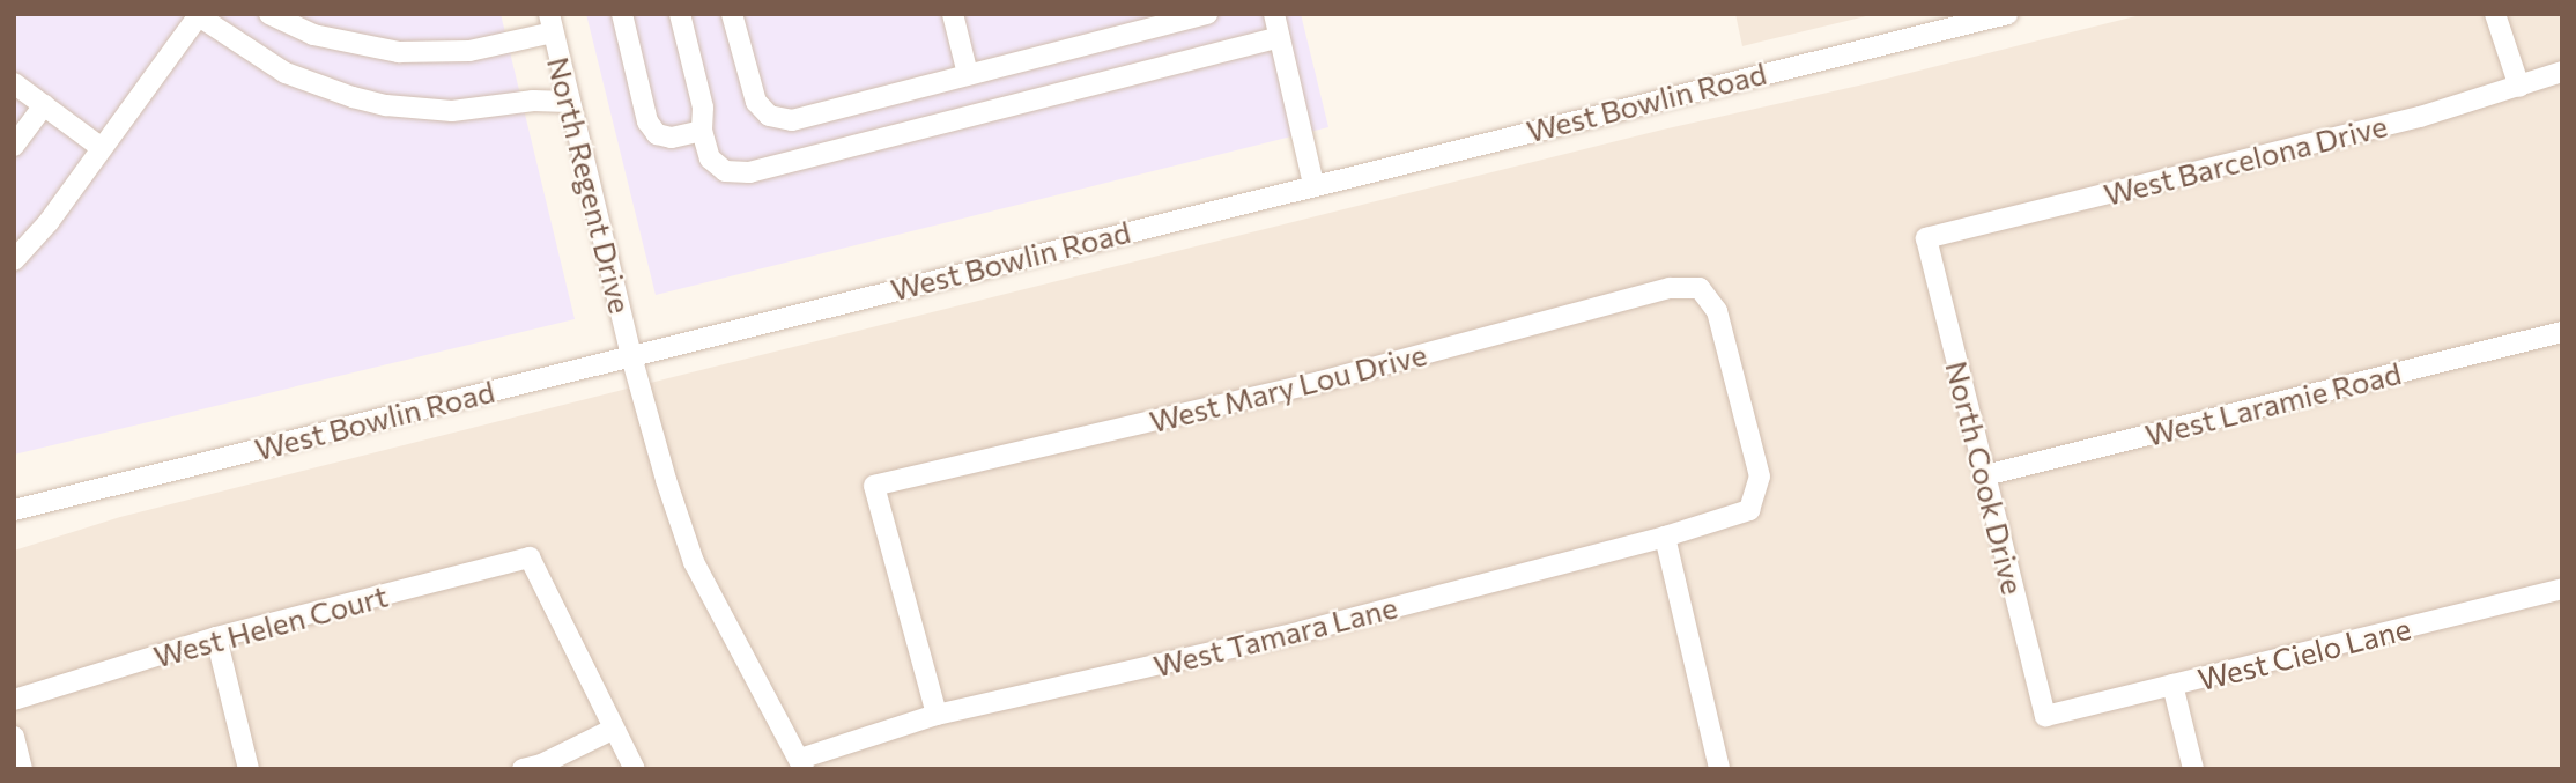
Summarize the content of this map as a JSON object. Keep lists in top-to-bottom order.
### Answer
{
  "streets": {
    "street": [
      "West Bowlin Road",
      "West Barcelona Drive",
      "North Regent Drive",
      "West Mary Lou Drive",
      "West Laramie Road",
      "North Cook Drive",
      "West Helen Court",
      "West Tamara Lane",
      "West Cielo Lane"
    ]
  },
  "crossings": [
    ["West Bowlin Road", "North Regent Drive"],
    ["West Barcelona Drive", "North Cook Drive"],
    ["North Regent Drive", "West Tamara Lane"],
    ["West Mary Lou Drive", "West Tamara Lane"],
    ["West Laramie Road", "North Cook Drive"],
    ["North Cook Drive", "West Cielo Lane"]
  ]
}
